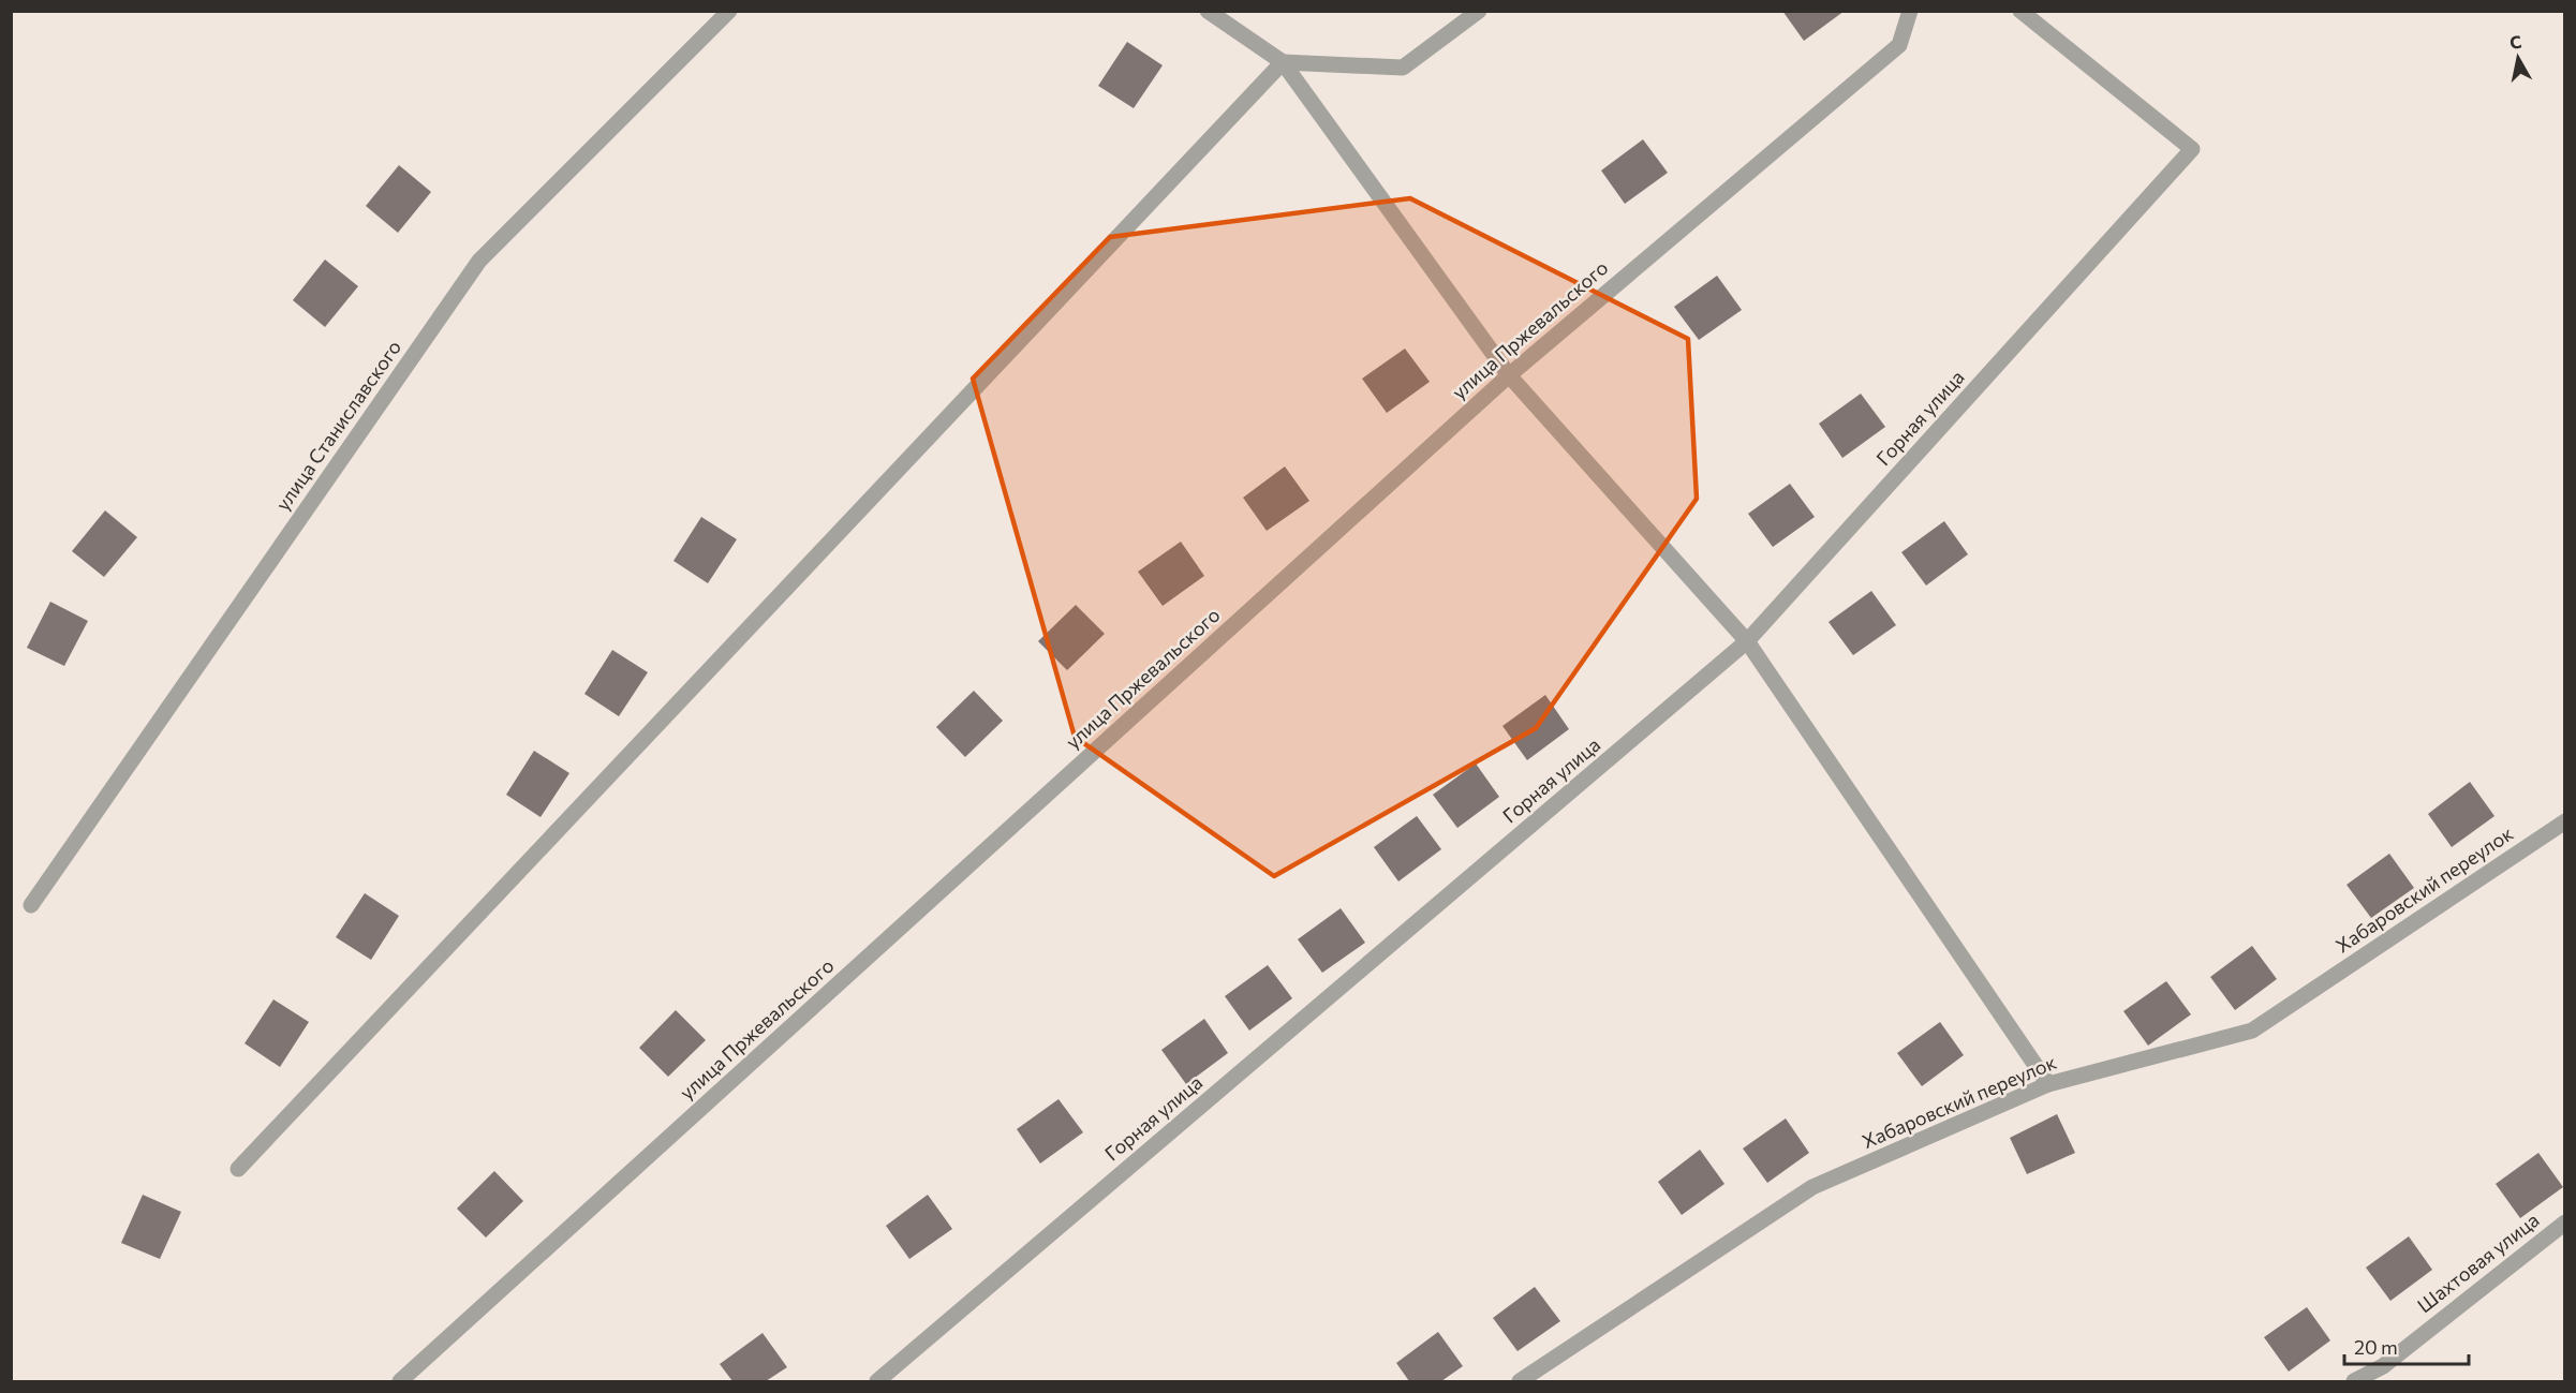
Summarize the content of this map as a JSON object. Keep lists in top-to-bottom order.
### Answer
{
  "streets": {
    "street": [
      "улица Пржевальского",
      "Горная улица",
      "улица Станиславского",
      "Хабаровский переулок",
      "Шахтовая улица"
    ]
  },
  "scale_bar": "20 m",
  "north": "top"
}
